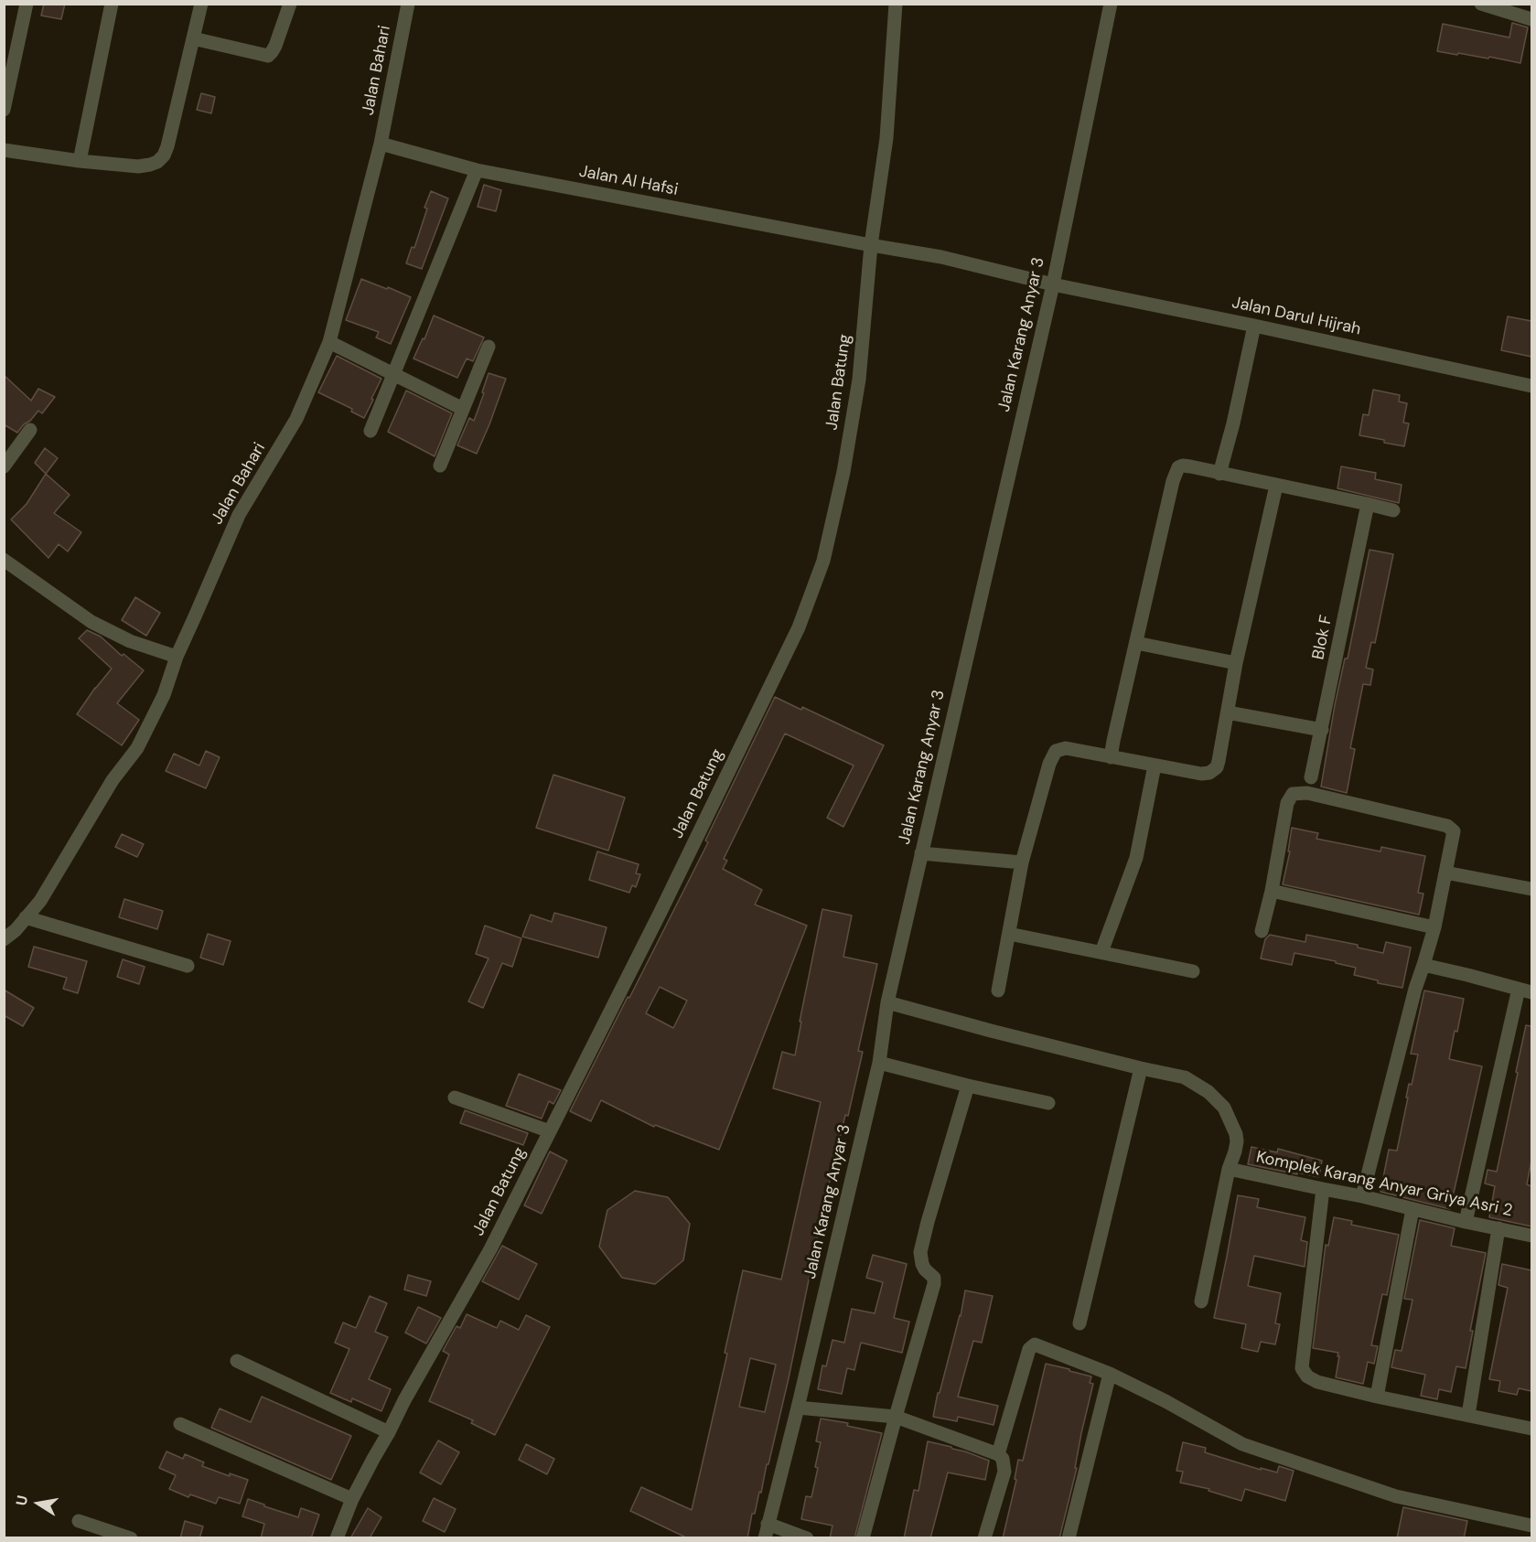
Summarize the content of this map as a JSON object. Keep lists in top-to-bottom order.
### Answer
{
  "streets": {
    "street": [
      "Jalan Bahari",
      "Jalan Al Hafsi",
      "Jalan Darul Hijrah",
      "Jalan Karang Anyar 3",
      "Jalan Batung",
      "Blok F",
      "Komplek Karang Anyar Griya Asri 2"
    ]
  },
  "crossings": [
    ["Jalan Bahari", "Jalan Al Hafsi"],
    ["Jalan Al Hafsi", "Jalan Darul Hijrah"],
    ["Jalan Al Hafsi", "Jalan Karang Anyar 3"],
    ["Jalan Al Hafsi", "Jalan Batung"],
    ["Jalan Darul Hijrah", "Jalan Karang Anyar 3"]
  ],
  "north": "left"
}
